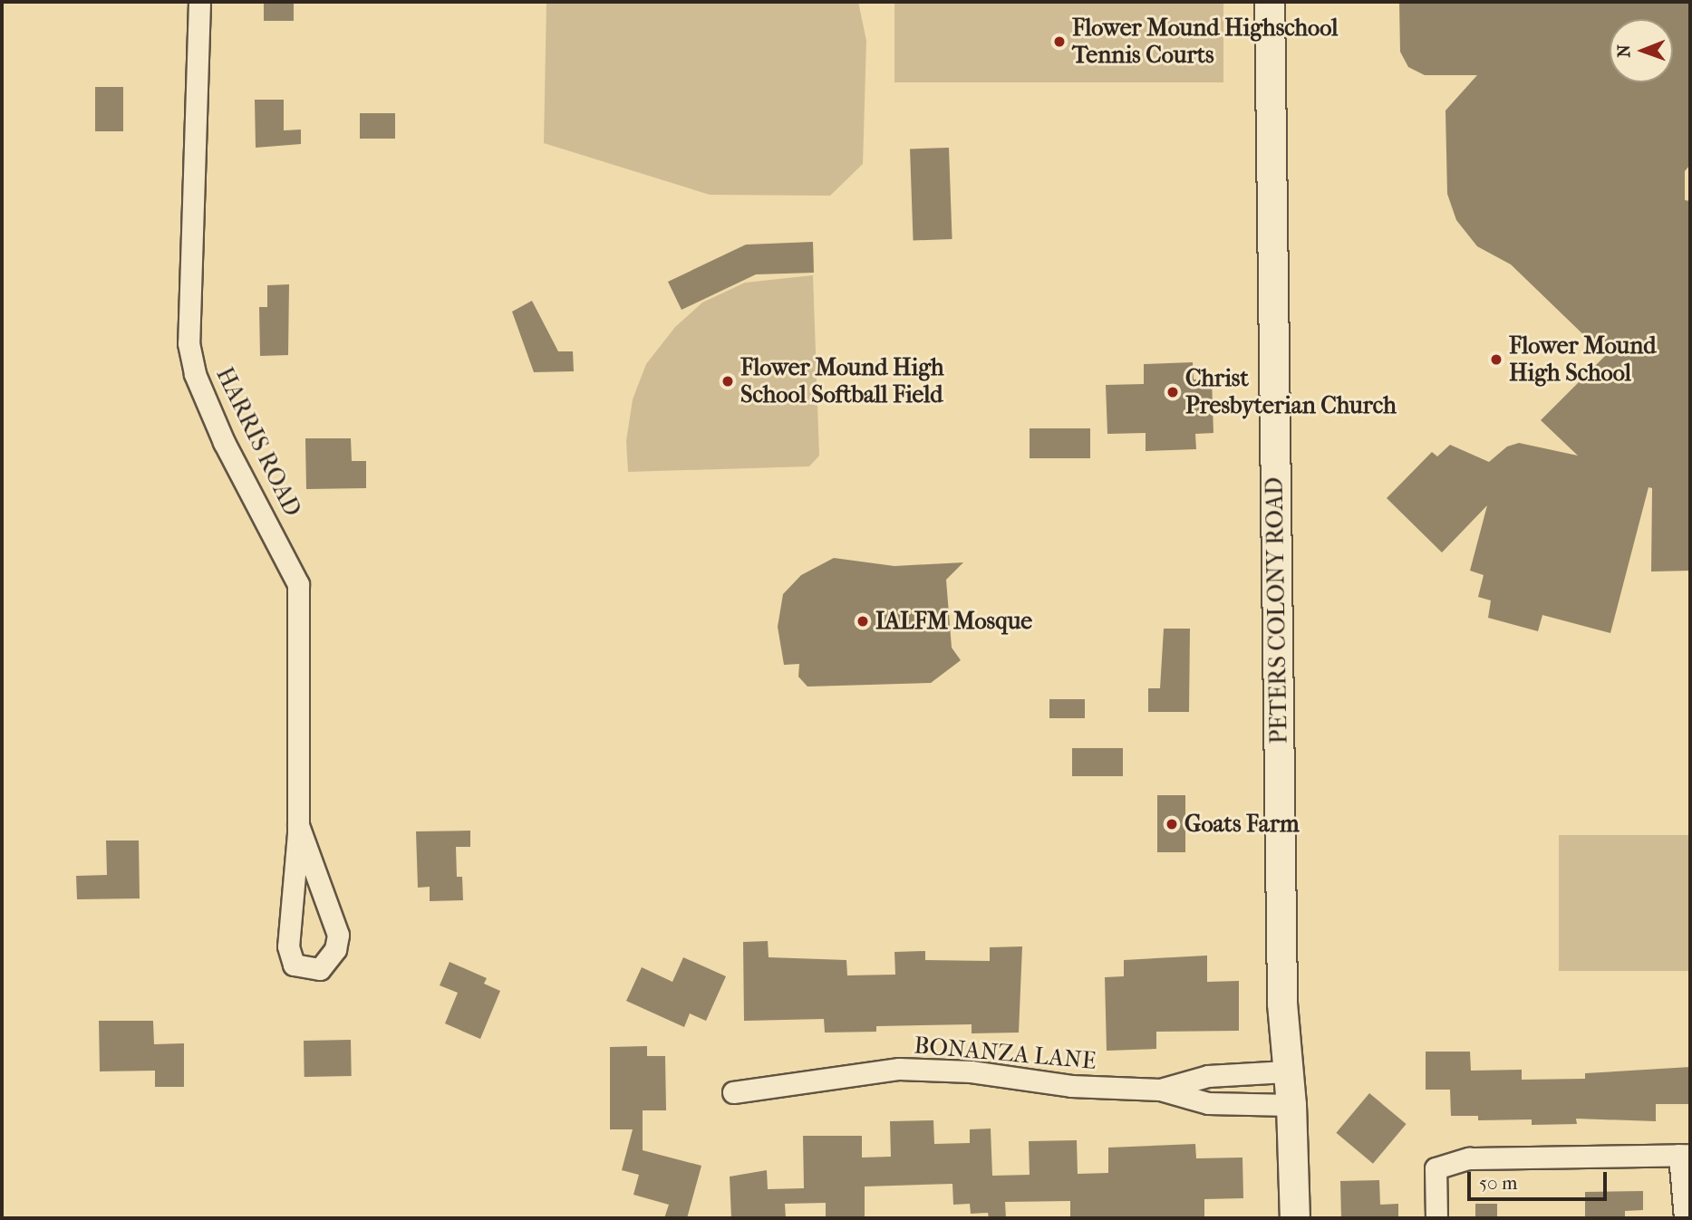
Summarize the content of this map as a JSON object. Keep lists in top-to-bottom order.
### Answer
{
  "streets": {
    "street": ["HARRIS ROAD", "PETERS COLONY ROAD", "BONANZA LANE"]
  },
  "crossings": [
    ["PETERS COLONY ROAD", "BONANZA LANE"]
  ],
  "places": [
    "Flower Mound Highschool Tennis Courts",
    "Flower Mound High School",
    "Flower Mound High School Softball Field",
    "Christ Presbyterian Church",
    "IALFM Mosque",
    "Goats Farm"
  ],
  "scale_bar": "50 m",
  "north": "left"
}
